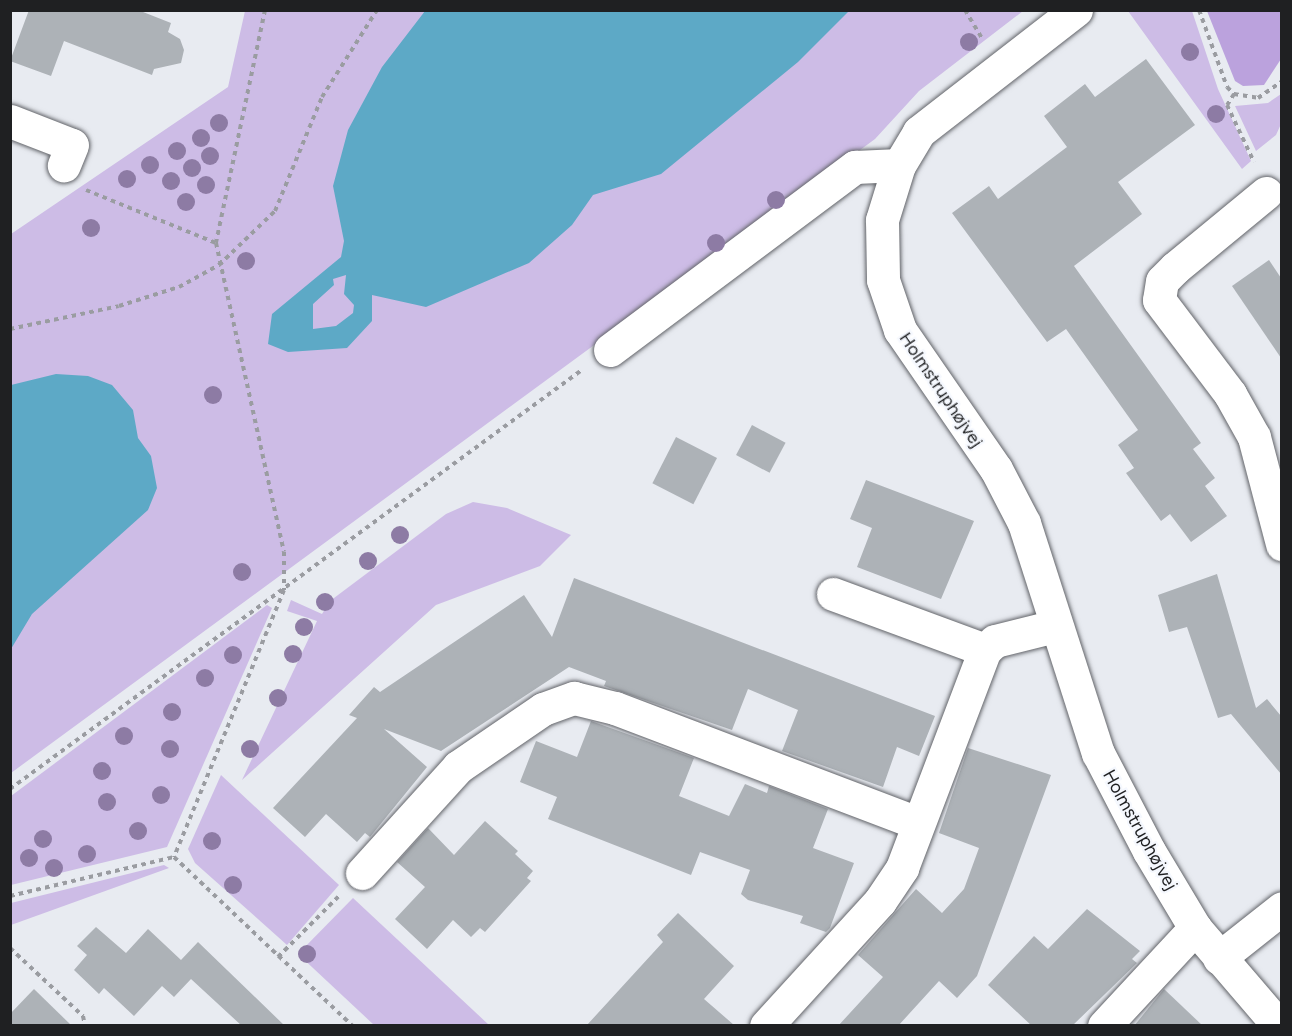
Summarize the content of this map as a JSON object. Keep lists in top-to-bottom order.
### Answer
{
  "streets": {
    "street": ["Holmstruphøjvej"]
  }
}
